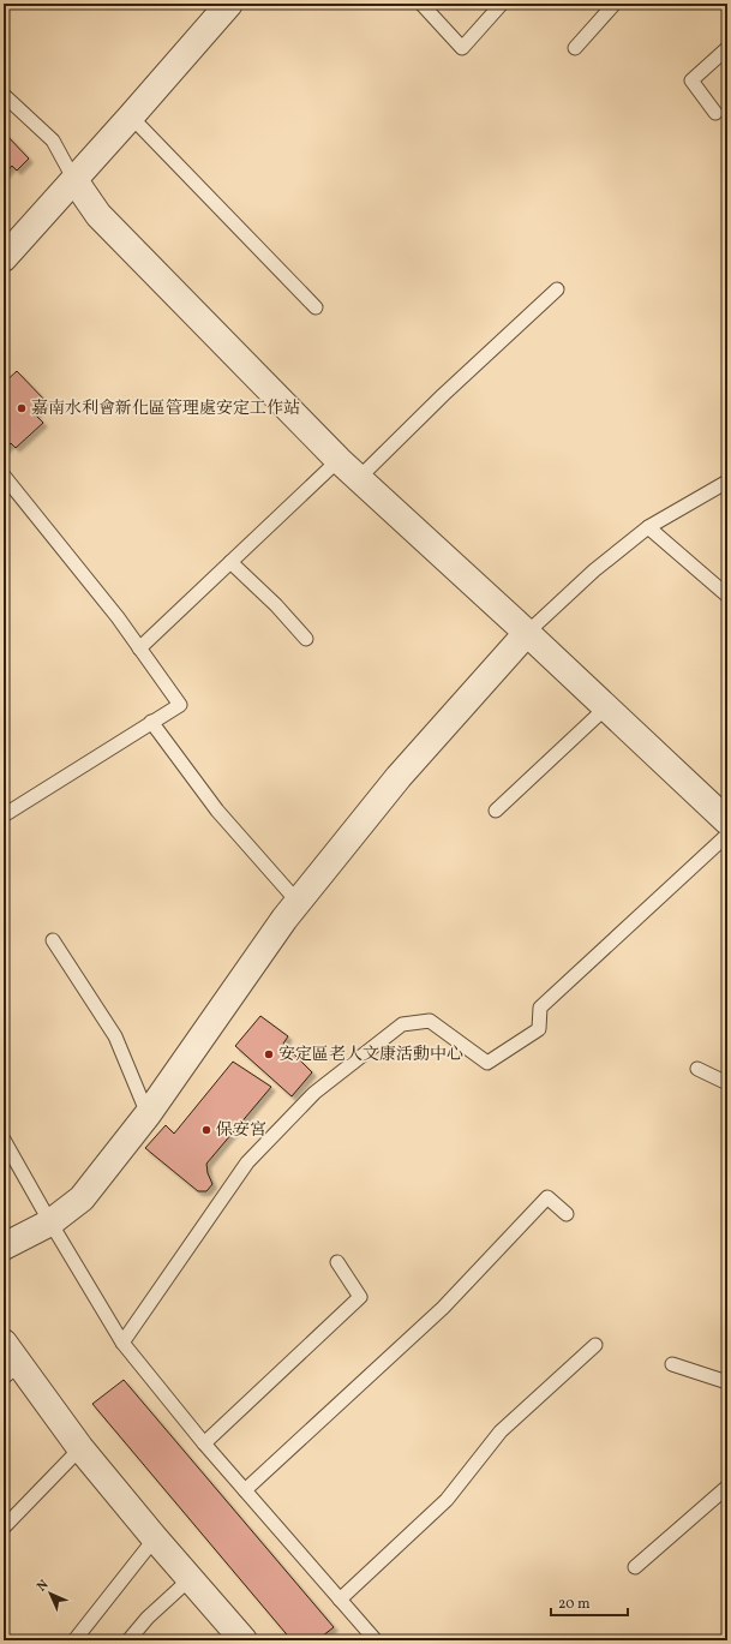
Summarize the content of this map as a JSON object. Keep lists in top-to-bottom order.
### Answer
{
  "places": ["嘉南水利會新化區管理處安定工作站", "安定區老人文康活動中心", "保安宮"],
  "scale_bar": "20 m",
  "north": "top left"
}
